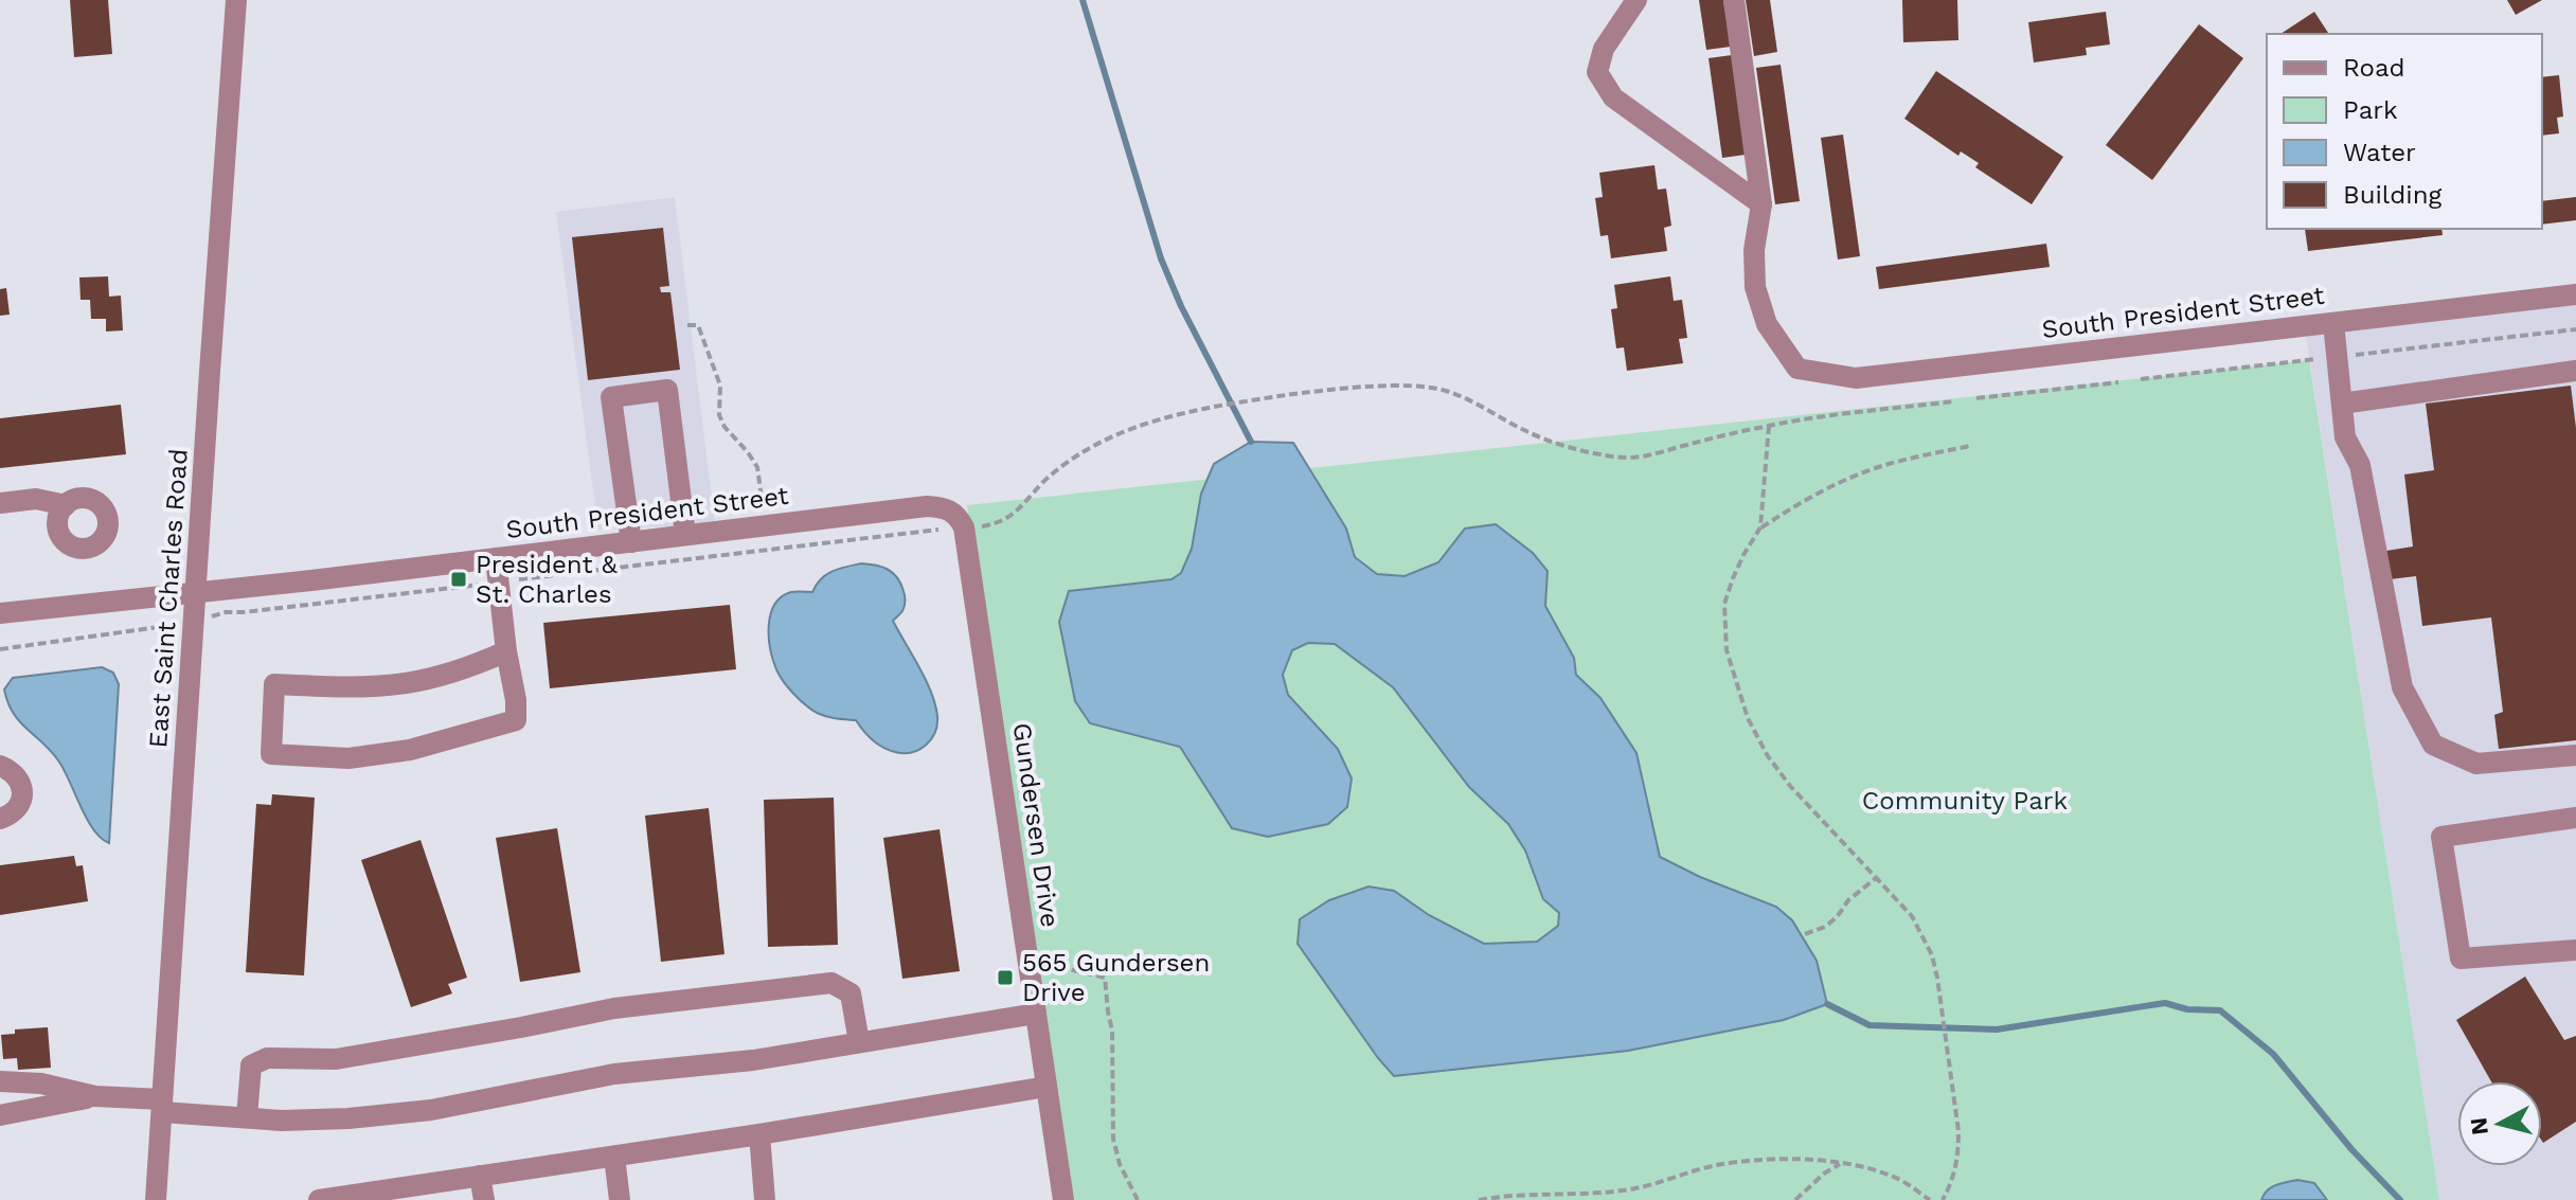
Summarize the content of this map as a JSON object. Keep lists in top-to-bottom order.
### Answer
{
  "streets": {
    "street": ["South President Street", "East Saint Charles Road", "Gundersen Drive"]
  },
  "crossings": [
    ["South President Street", "East Saint Charles Road"],
    ["South President Street", "Gundersen Drive"]
  ],
  "parks": ["Community Park"],
  "places": {
    "transit": ["President & St. Charles", "565 Gundersen Drive"]
  },
  "legend": [
    "Road",
    "Park",
    "Water",
    "Building"
  ],
  "north": "left"
}
